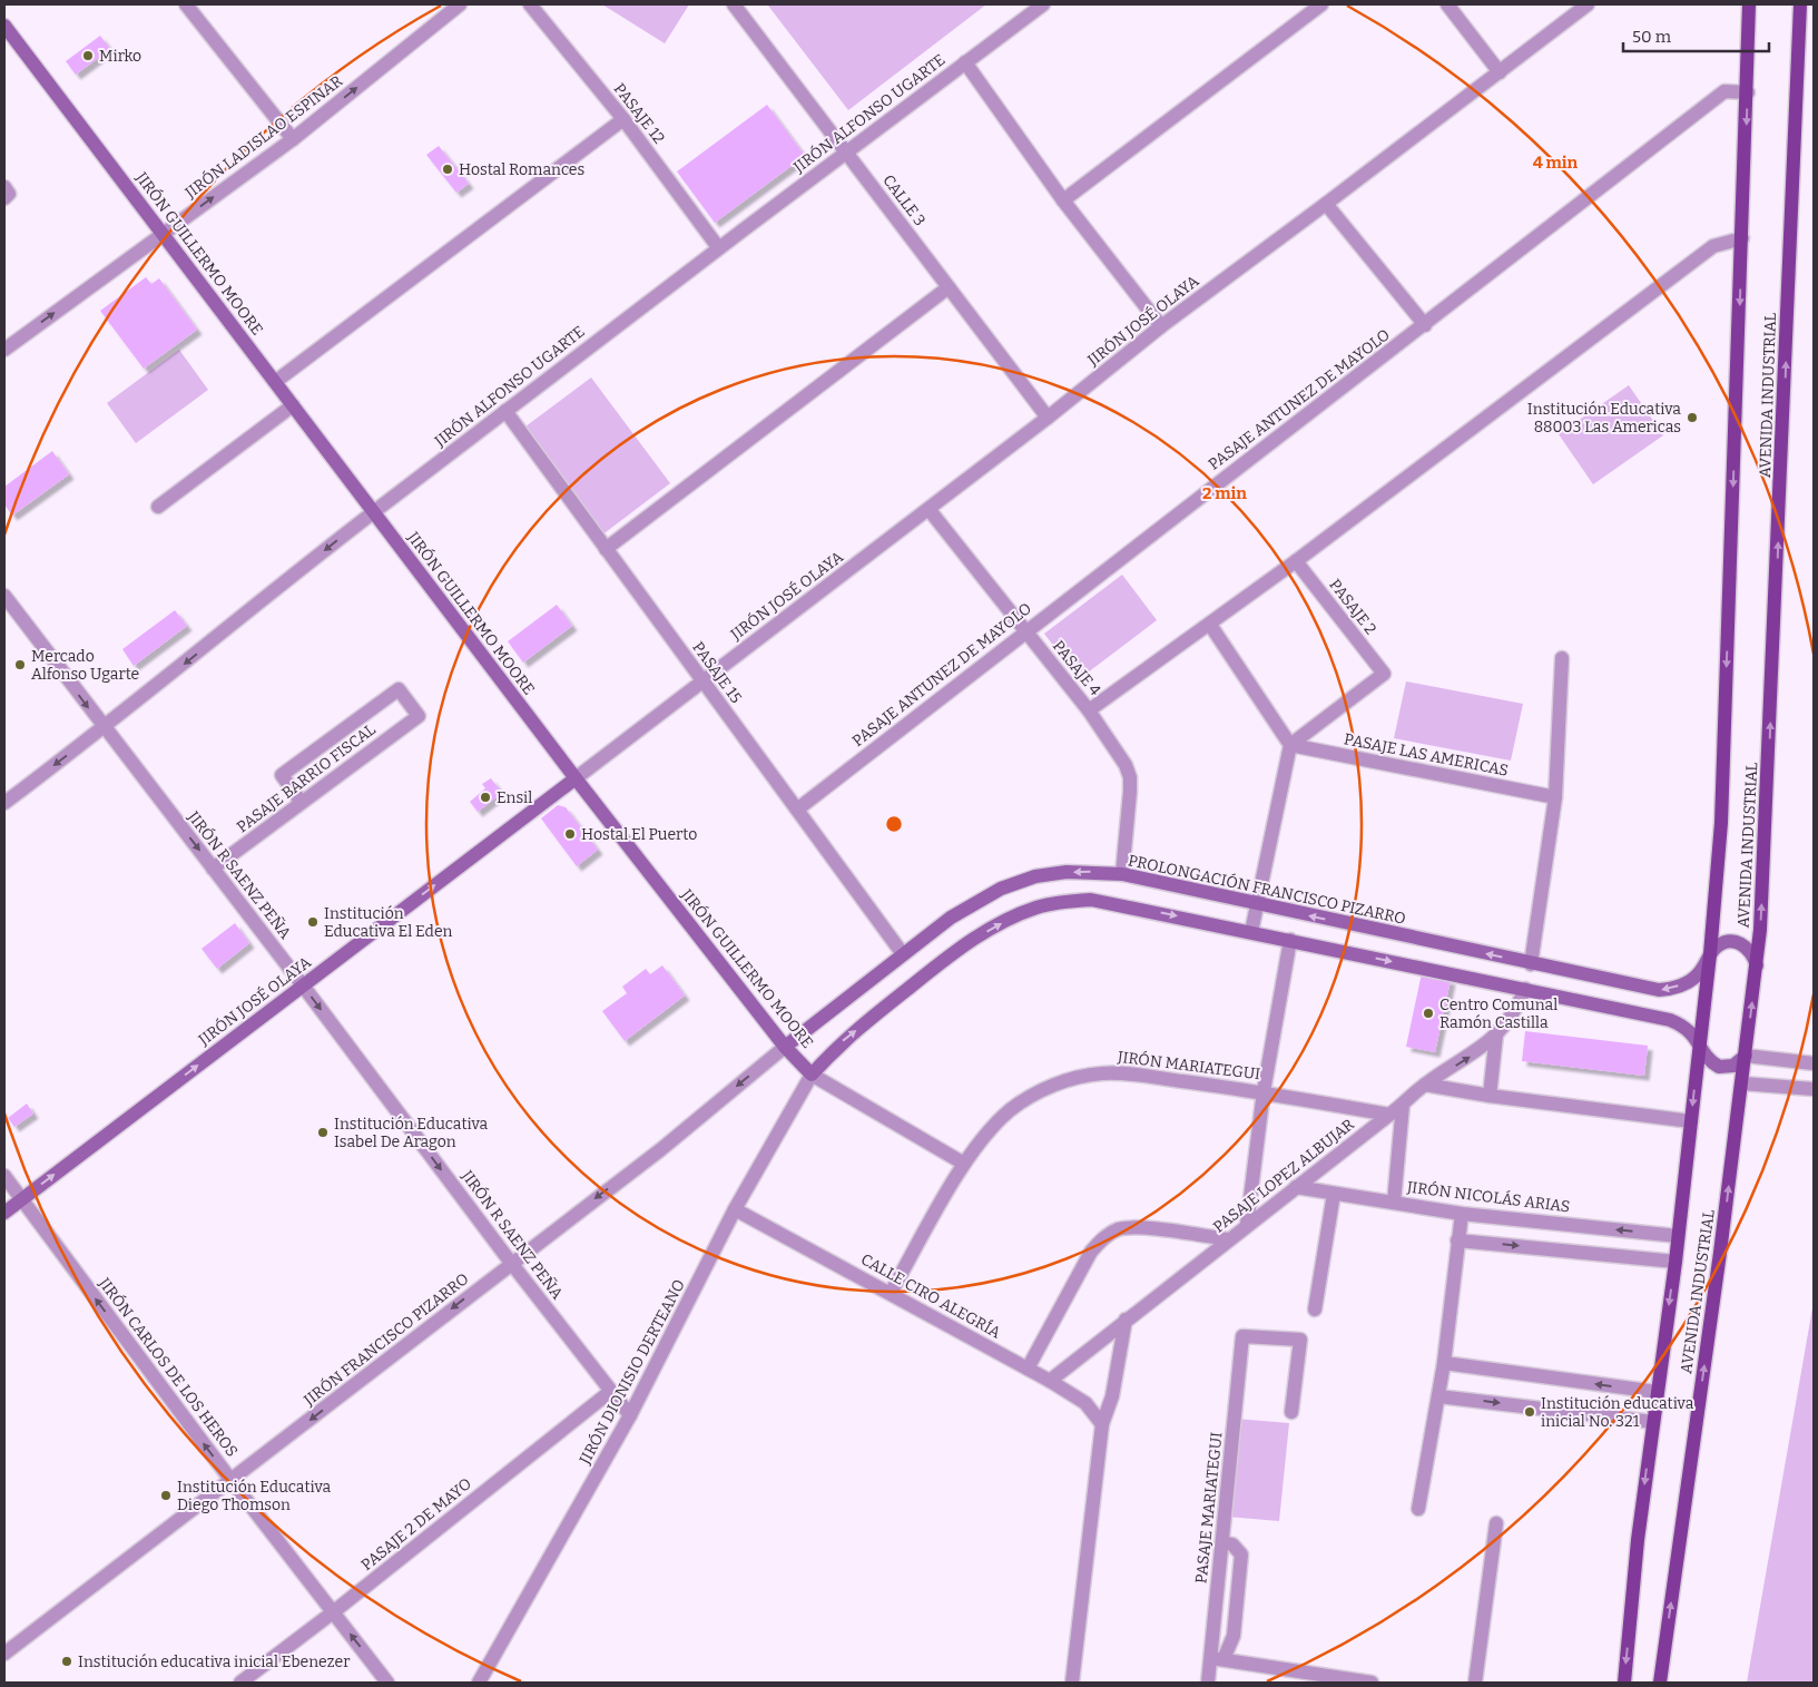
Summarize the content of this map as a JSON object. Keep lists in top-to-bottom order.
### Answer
{
  "streets": {
    "main road": [
      "JIRÓN GUILLERMO MOORE",
      "JIRÓN JOSÉ OLAYA",
      "AVENIDA INDUSTRIAL",
      "PROLONGACIÓN FRANCISCO PIZARRO"
    ],
    "street": [
      "PASAJE 12",
      "JIRÓN ALFONSO UGARTE",
      "JIRÓN LADISLAO ESPINAR",
      "CALLE 3",
      "PASAJE ANTUNEZ DE MAYOLO",
      "PASAJE 2",
      "PASAJE 4",
      "PASAJE 15",
      "PASAJE LAS AMERICAS",
      "PASAJE BARRIO FISCAL",
      "JIRÓN R SAENZ PEÑA",
      "JIRÓN MARIATEGUI",
      "PASAJE LOPEZ ALBUJAR",
      "JIRÓN NICOLÁS ARIAS",
      "CALLE CIRO ALEGRÍA",
      "JIRÓN FRANCISCO PIZARRO",
      "JIRÓN CARLOS DE LOS HEROS",
      "JIRÓN DIONISIO DERTEANO",
      "PASAJE MARIATEGUI",
      "PASAJE 2 DE MAYO"
    ]
  },
  "crossings": [
    ["PASAJE 12", "JIRÓN ALFONSO UGARTE"],
    ["JIRÓN ALFONSO UGARTE", "CALLE 3"],
    ["JIRÓN ALFONSO UGARTE", "JIRÓN GUILLERMO MOORE"],
    ["JIRÓN ALFONSO UGARTE", "PASAJE 15"],
    ["JIRÓN ALFONSO UGARTE", "JIRÓN R SAENZ PEÑA"],
    ["JIRÓN LADISLAO ESPINAR", "JIRÓN GUILLERMO MOORE"],
    ["CALLE 3", "JIRÓN JOSÉ OLAYA"],
    ["JIRÓN GUILLERMO MOORE", "JIRÓN JOSÉ OLAYA"],
    ["JIRÓN GUILLERMO MOORE", "PROLONGACIÓN FRANCISCO PIZARRO"],
    ["JIRÓN GUILLERMO MOORE", "JIRÓN MARIATEGUI"],
    ["JIRÓN GUILLERMO MOORE", "JIRÓN FRANCISCO PIZARRO"],
    ["JIRÓN GUILLERMO MOORE", "JIRÓN DIONISIO DERTEANO"],
    ["JIRÓN JOSÉ OLAYA", "PASAJE 4"],
    ["JIRÓN JOSÉ OLAYA", "PASAJE 15"],
    ["JIRÓN JOSÉ OLAYA", "JIRÓN R SAENZ PEÑA"],
    ["JIRÓN JOSÉ OLAYA", "JIRÓN CARLOS DE LOS HEROS"],
    ["AVENIDA INDUSTRIAL", "PASAJE ANTUNEZ DE MAYOLO"],
    ["AVENIDA INDUSTRIAL", "PROLONGACIÓN FRANCISCO PIZARRO"],
    ["AVENIDA INDUSTRIAL", "JIRÓN NICOLÁS ARIAS"],
    ["PASAJE ANTUNEZ DE MAYOLO", "PASAJE 4"],
    ["PASAJE ANTUNEZ DE MAYOLO", "PASAJE 15"],
    ["PASAJE 2", "PASAJE LAS AMERICAS"],
    ["PASAJE 4", "PROLONGACIÓN FRANCISCO PIZARRO"],
    ["PASAJE 15", "PROLONGACIÓN FRANCISCO PIZARRO"],
    ["PASAJE BARRIO FISCAL", "JIRÓN R SAENZ PEÑA"],
    ["JIRÓN R SAENZ PEÑA", "JIRÓN FRANCISCO PIZARRO"],
    ["JIRÓN R SAENZ PEÑA", "JIRÓN DIONISIO DERTEANO"],
    ["JIRÓN R SAENZ PEÑA", "PASAJE 2 DE MAYO"],
    ["PROLONGACIÓN FRANCISCO PIZARRO", "JIRÓN FRANCISCO PIZARRO"],
    ["JIRÓN MARIATEGUI", "PASAJE LOPEZ ALBUJAR"],
    ["JIRÓN MARIATEGUI", "CALLE CIRO ALEGRÍA"],
    ["PASAJE LOPEZ ALBUJAR", "JIRÓN NICOLÁS ARIAS"],
    ["PASAJE LOPEZ ALBUJAR", "CALLE CIRO ALEGRÍA"],
    ["CALLE CIRO ALEGRÍA", "JIRÓN DIONISIO DERTEANO"],
    ["JIRÓN FRANCISCO PIZARRO", "JIRÓN CARLOS DE LOS HEROS"],
    ["JIRÓN CARLOS DE LOS HEROS", "PASAJE 2 DE MAYO"]
  ],
  "one_way": [
    "JIRÓN ALFONSO UGARTE",
    "JIRÓN LADISLAO ESPINAR",
    "JIRÓN R SAENZ PEÑA",
    "JIRÓN FRANCISCO PIZARRO",
    "JIRÓN CARLOS DE LOS HEROS"
  ],
  "places": [
    "Mirko",
    "Hostal Romances",
    "Institución Educativa 88003 Las Americas",
    "Mercado Alfonso Ugarte",
    "Ensil",
    "Hostal El Puerto",
    "Institución Educativa El Eden",
    "Centro Comunal Ramón Castilla",
    "Institución Educativa Isabel De Aragon",
    "Institución educativa inicial No. 321",
    "Institución Educativa Diego Thomson",
    "Institución educativa inicial Ebenezer"
  ],
  "scale_bar": "50 m",
  "rings": ["4 min", "2 min"]
}
